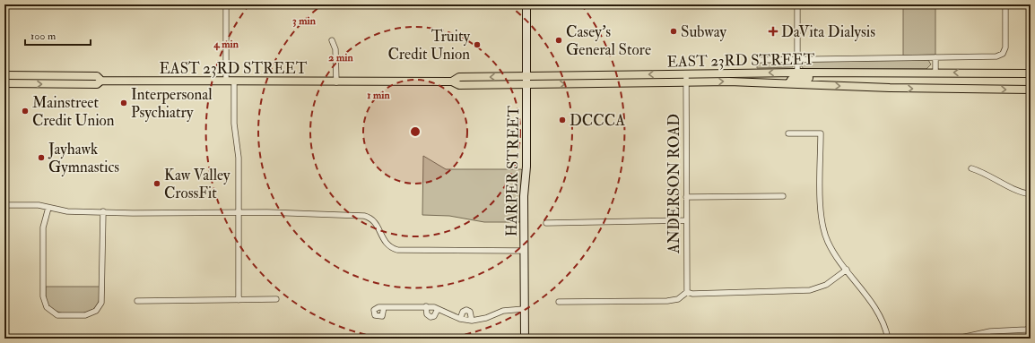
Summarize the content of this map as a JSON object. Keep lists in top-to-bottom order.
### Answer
{
  "streets": {
    "main road": ["EAST 23RD STREET"],
    "street": ["HARPER STREET", "ANDERSON ROAD"]
  },
  "crossings": [
    ["EAST 23RD STREET", "HARPER STREET"],
    ["EAST 23RD STREET", "ANDERSON ROAD"]
  ],
  "places": {
    "other": [
      "Subway",
      "Casey's General Store",
      "Truity Credit Union",
      "Interpersonal Psychiatry",
      "Mainstreet Credit Union",
      "DCCCA",
      "Jayhawk Gymnastics",
      "Kaw Valley CrossFit"
    ],
    "health": ["DaVita Dialysis"]
  },
  "scale_bar": "100 m",
  "rings": [
    "3 min",
    "4 min",
    "2 min",
    "1 min"
  ]
}
